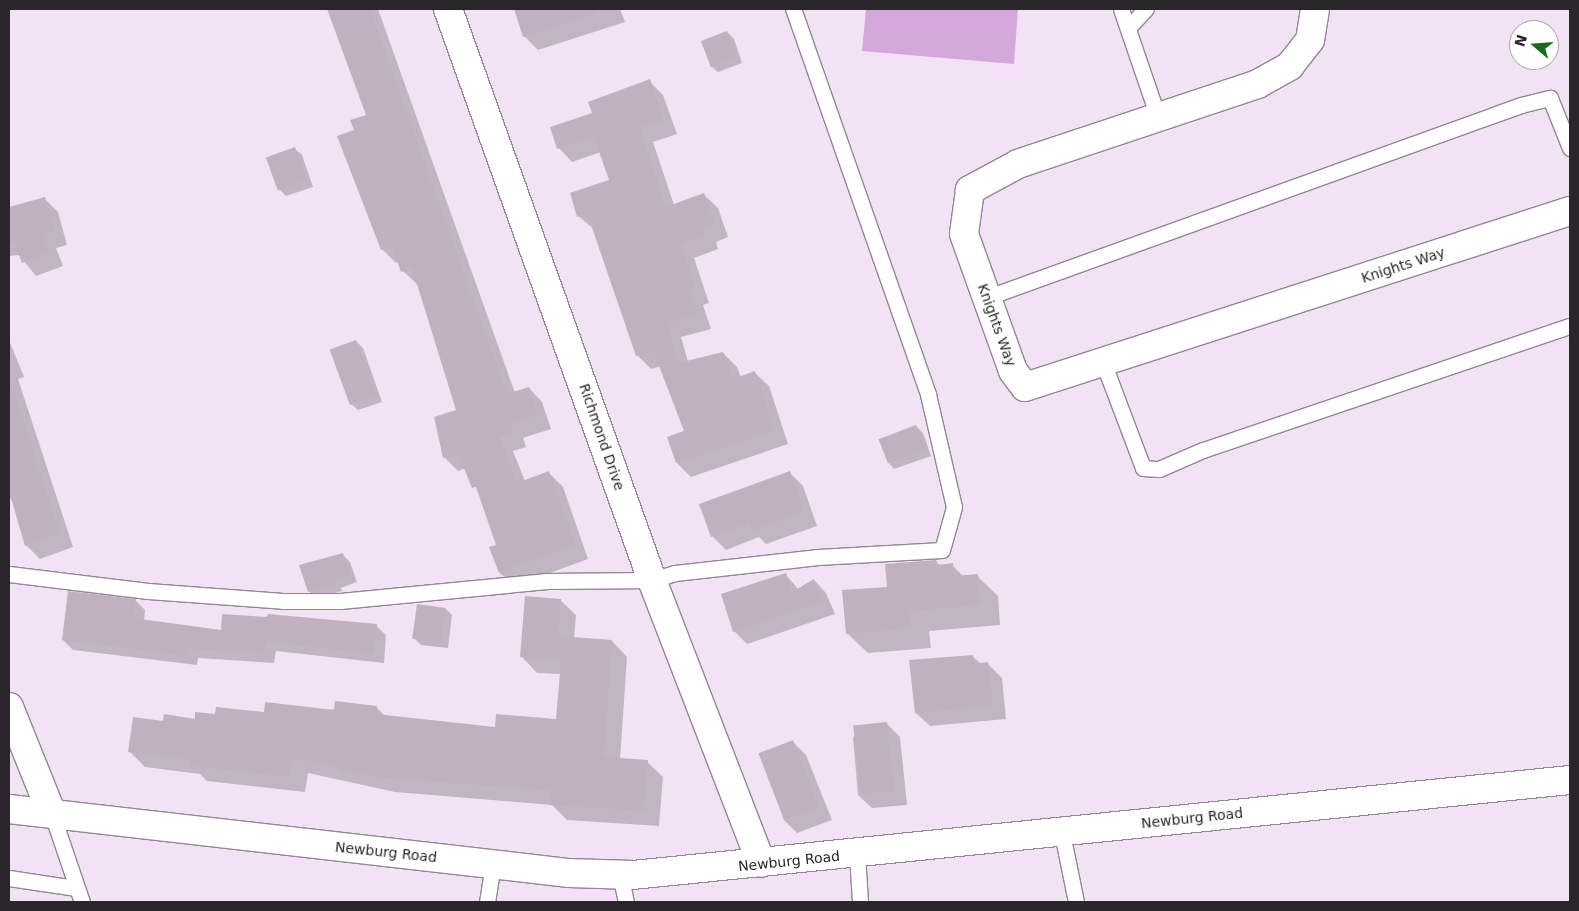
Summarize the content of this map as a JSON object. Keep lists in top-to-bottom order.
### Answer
{
  "streets": {
    "street": ["Knights Way", "Richmond Drive", "Newburg Road"]
  },
  "crossings": [
    ["Richmond Drive", "Newburg Road"]
  ],
  "north": "left"
}
